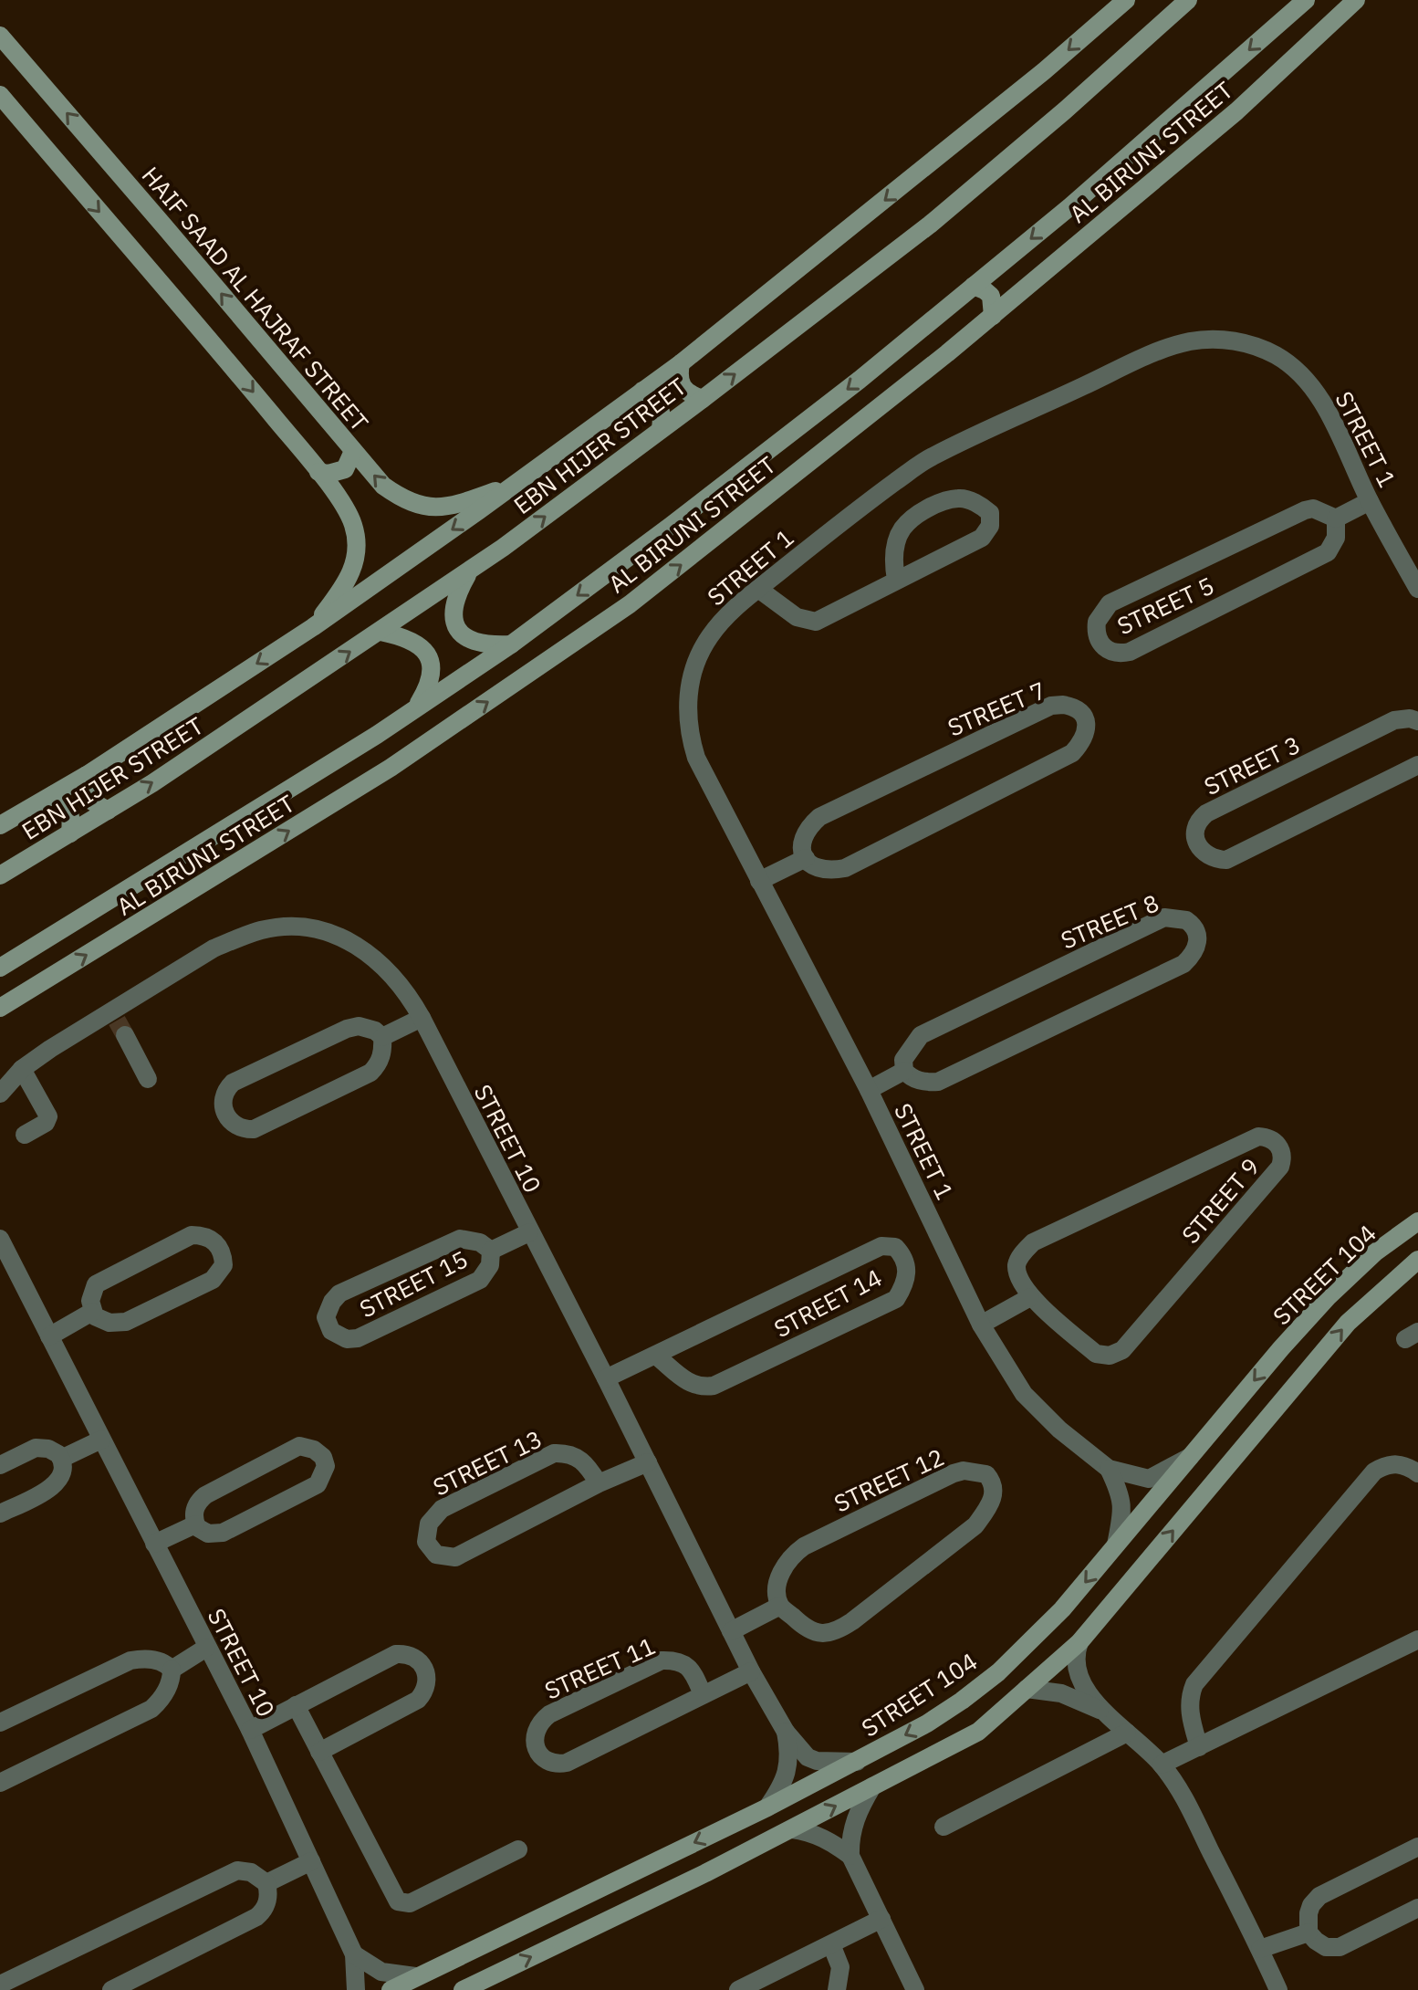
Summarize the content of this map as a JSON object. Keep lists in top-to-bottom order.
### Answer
{
  "streets": {
    "street": [
      "AL BIRUNI STREET",
      "HAIF SAAD AL HAJRAF STREET",
      "STREET 1",
      "EBN HIJER STREET",
      "STREET 5",
      "STREET 7",
      "STREET 3",
      "STREET 8",
      "STREET 10",
      "STREET 9",
      "STREET 104",
      "STREET 15",
      "STREET 14",
      "STREET 13",
      "STREET 12",
      "STREET 11"
    ]
  },
  "crossings": [
    ["HAIF SAAD AL HAJRAF STREET", "EBN HIJER STREET"],
    ["STREET 1", "STREET 104"],
    ["STREET 10", "STREET 104"],
    ["STREET 10", "STREET 15"],
    ["STREET 10", "STREET 14"],
    ["STREET 10", "STREET 13"],
    ["STREET 10", "STREET 11"]
  ]
}
